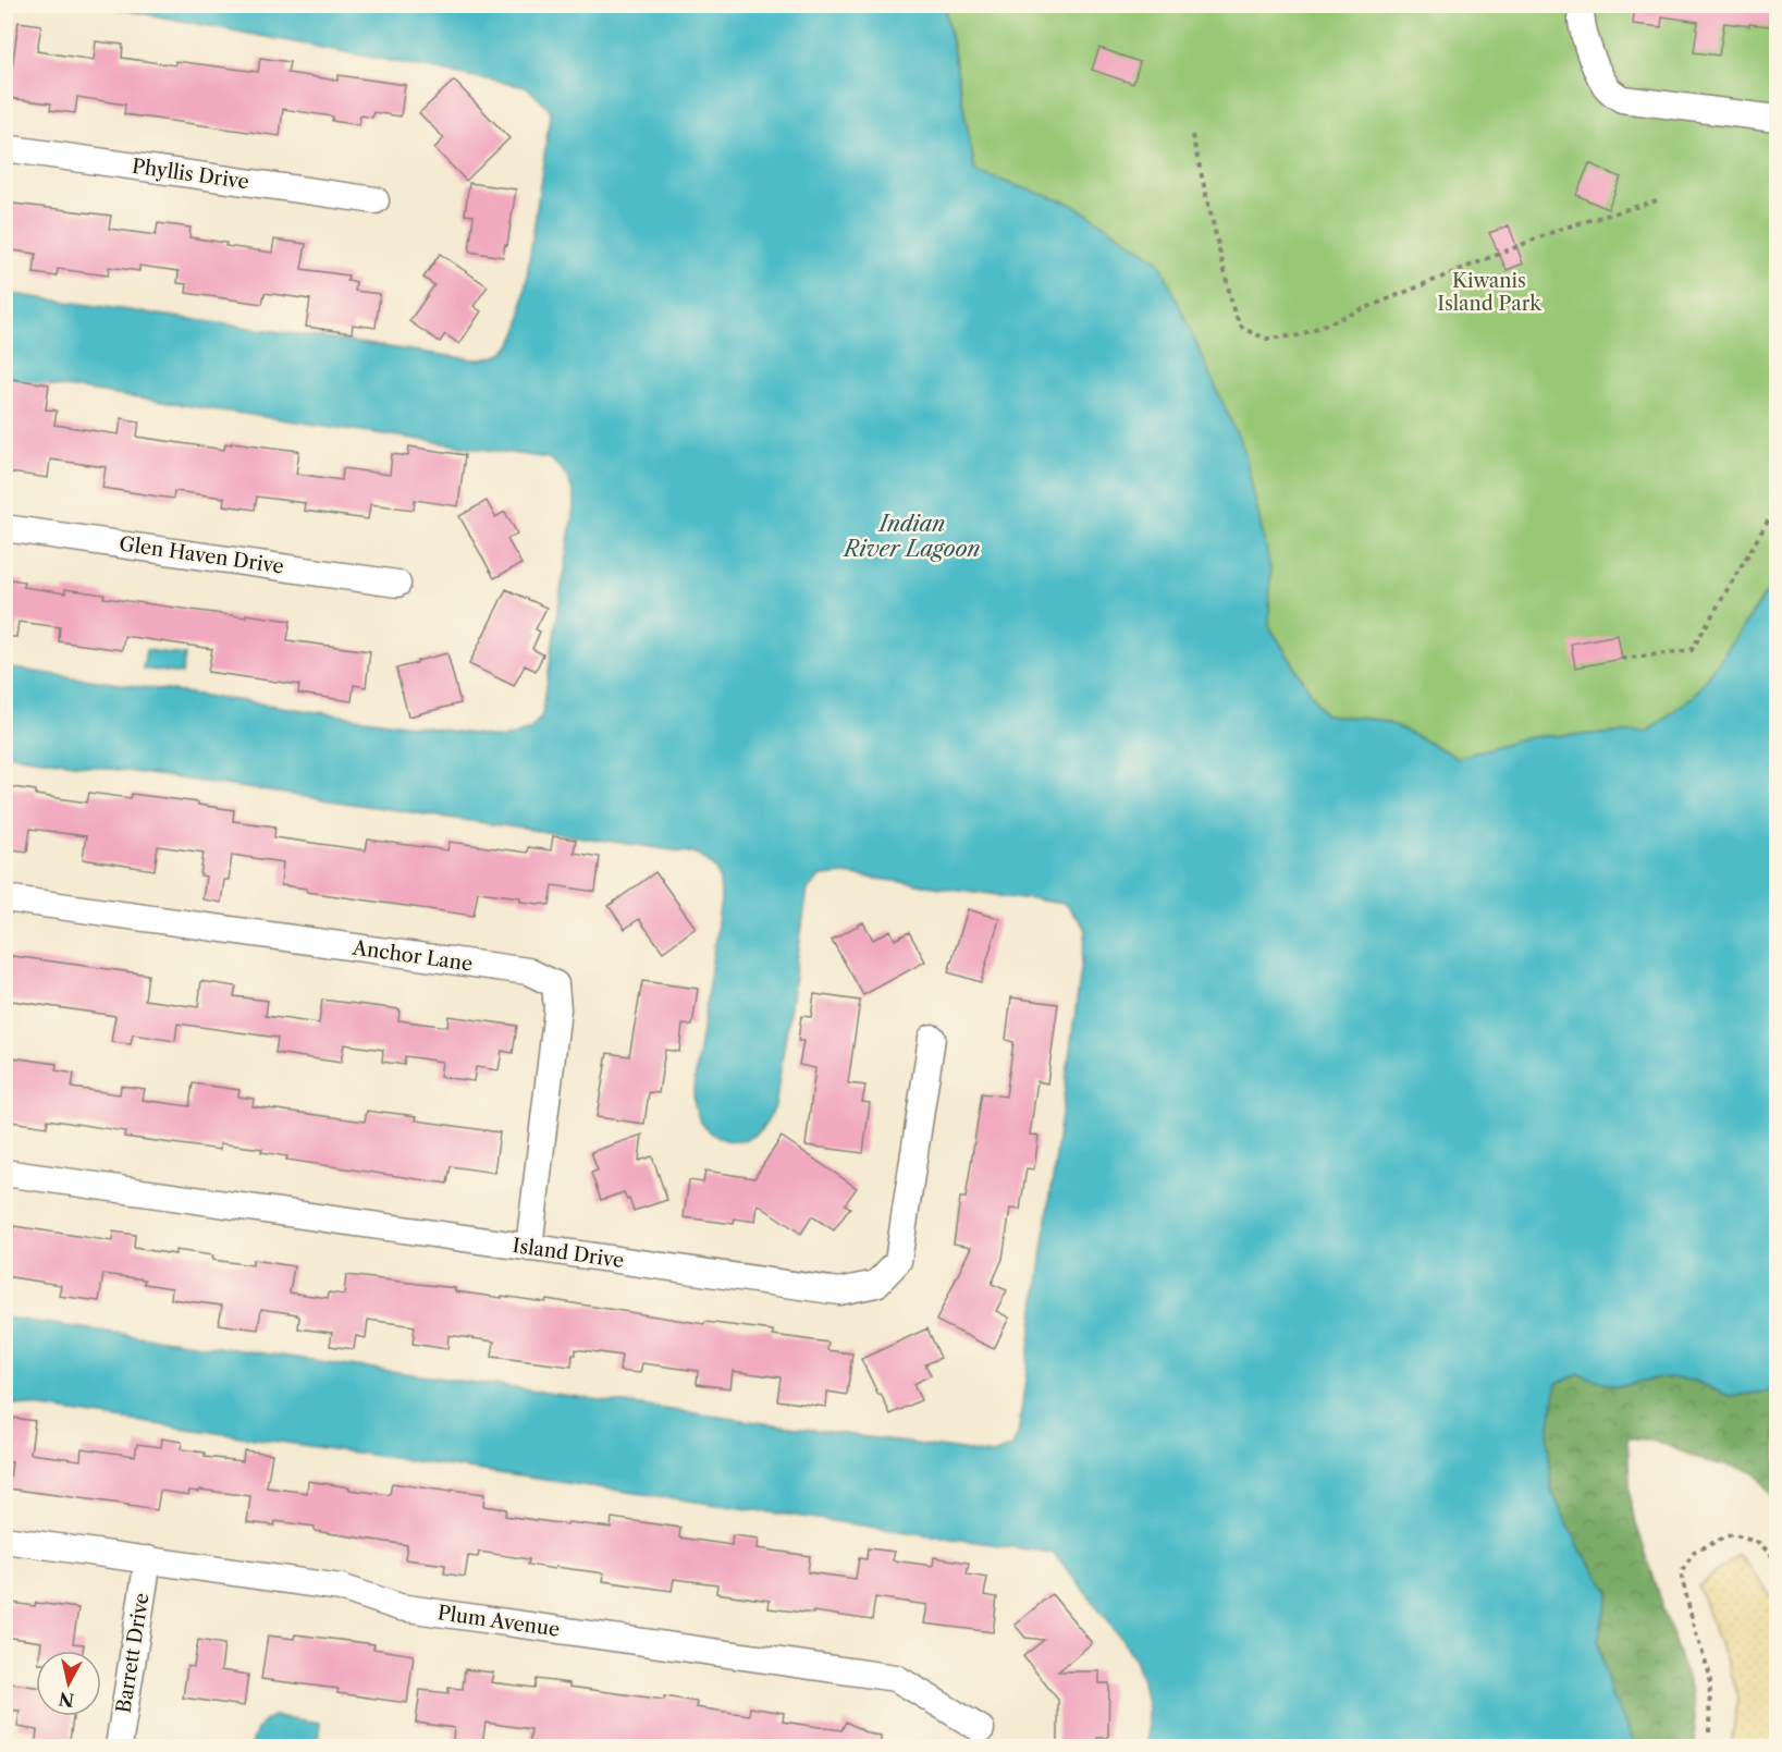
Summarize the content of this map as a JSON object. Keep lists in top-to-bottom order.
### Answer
{
  "streets": {
    "street": [
      "Phyllis Drive",
      "Glen Haven Drive",
      "Anchor Lane",
      "Island Drive",
      "Plum Avenue",
      "Barrett Drive"
    ]
  },
  "crossings": [
    ["Anchor Lane", "Island Drive"],
    ["Plum Avenue", "Barrett Drive"]
  ],
  "water": ["Indian River Lagoon"],
  "parks": ["Kiwanis Island Park"],
  "north": "bottom"
}
